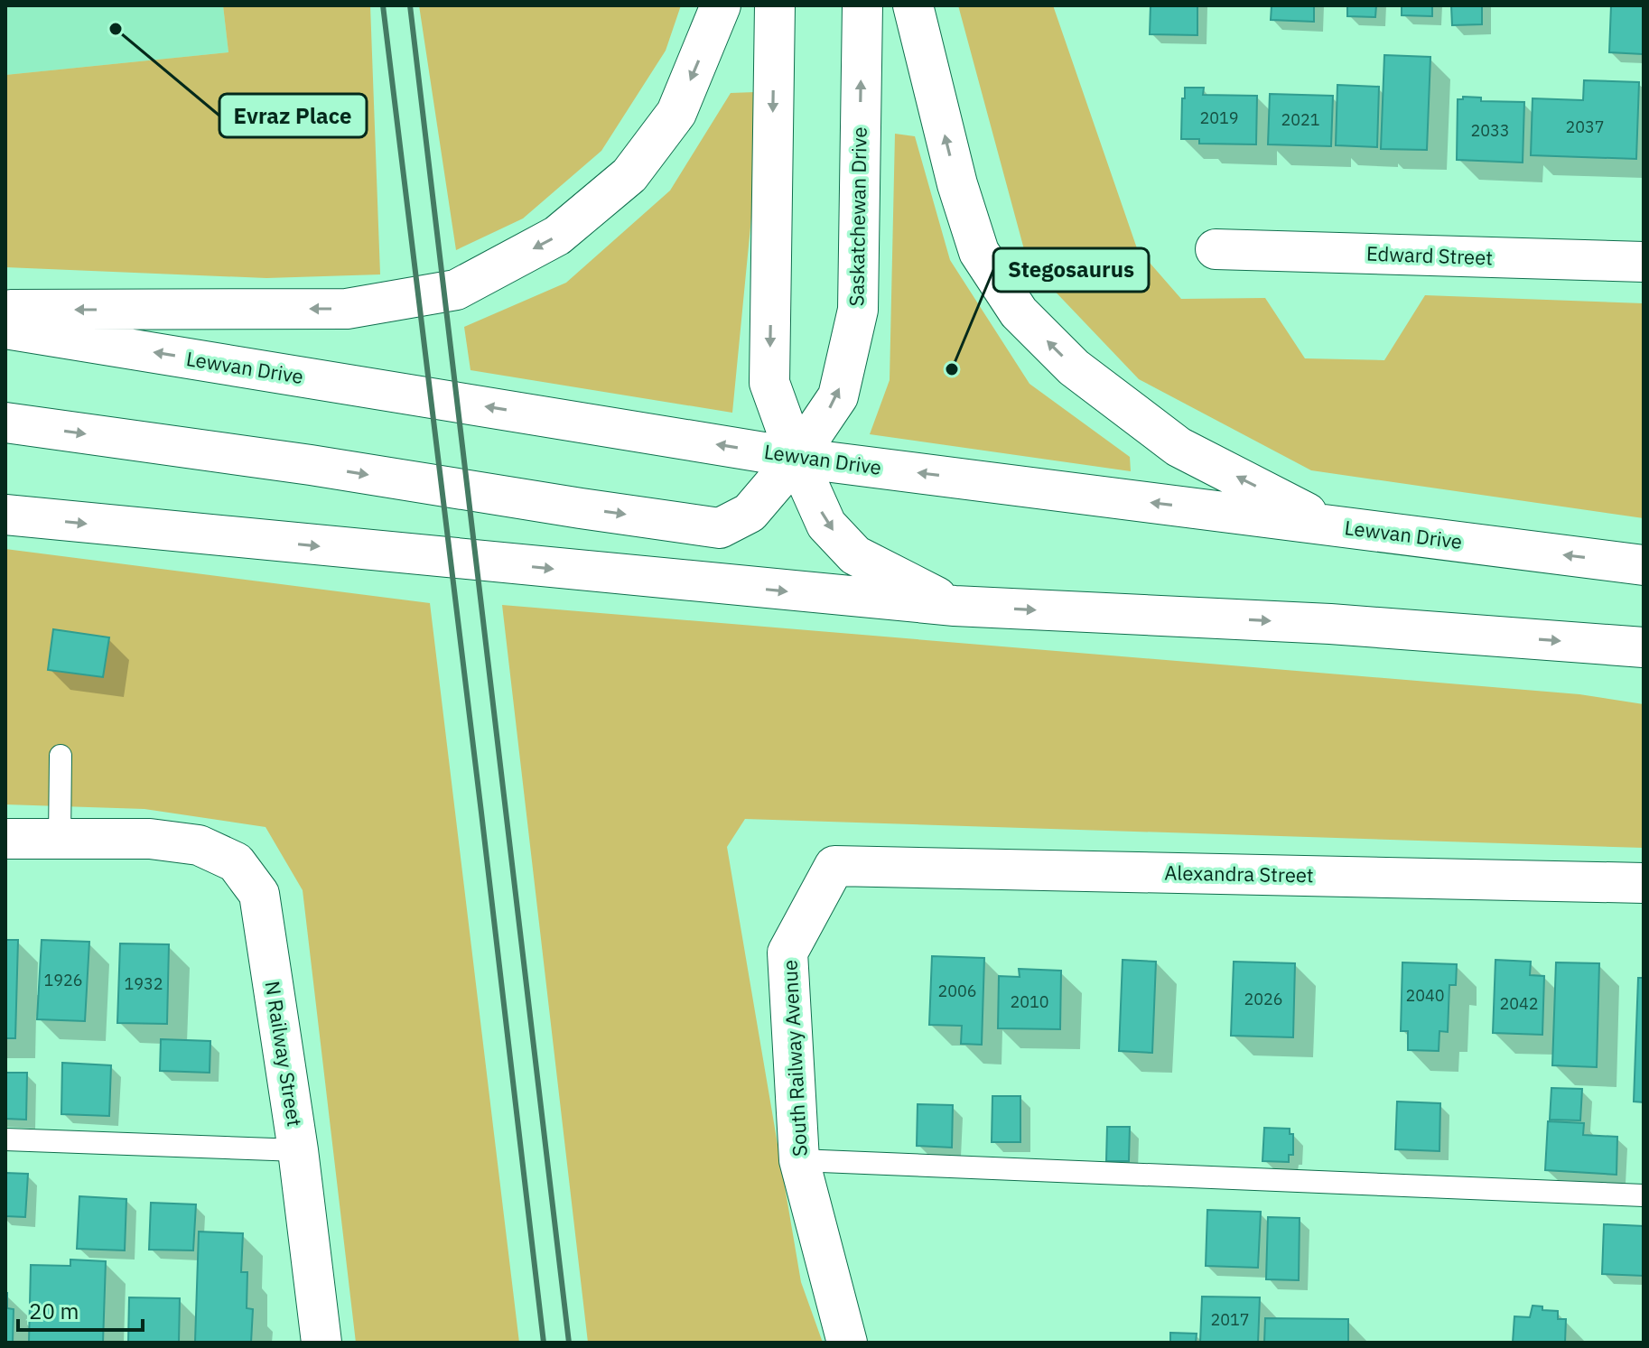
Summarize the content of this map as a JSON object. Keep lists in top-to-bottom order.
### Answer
{
  "streets": {
    "main road": [
      "Saskatchewan Drive",
      "Edward Street",
      "Lewvan Drive",
      "Alexandra Street",
      "N Railway Street",
      "South Railway Avenue"
    ]
  },
  "crossings": [
    ["Saskatchewan Drive", "Lewvan Drive"],
    ["Alexandra Street", "South Railway Avenue"]
  ],
  "places": ["Evraz Place", "Stegosaurus"],
  "house_numbers": [
    "2019",
    "2021",
    "2037",
    "2033",
    "1926",
    "1932",
    "2006",
    "2040",
    "2026",
    "2010",
    "2042",
    "2017"
  ],
  "scale_bar": "20 m"
}
